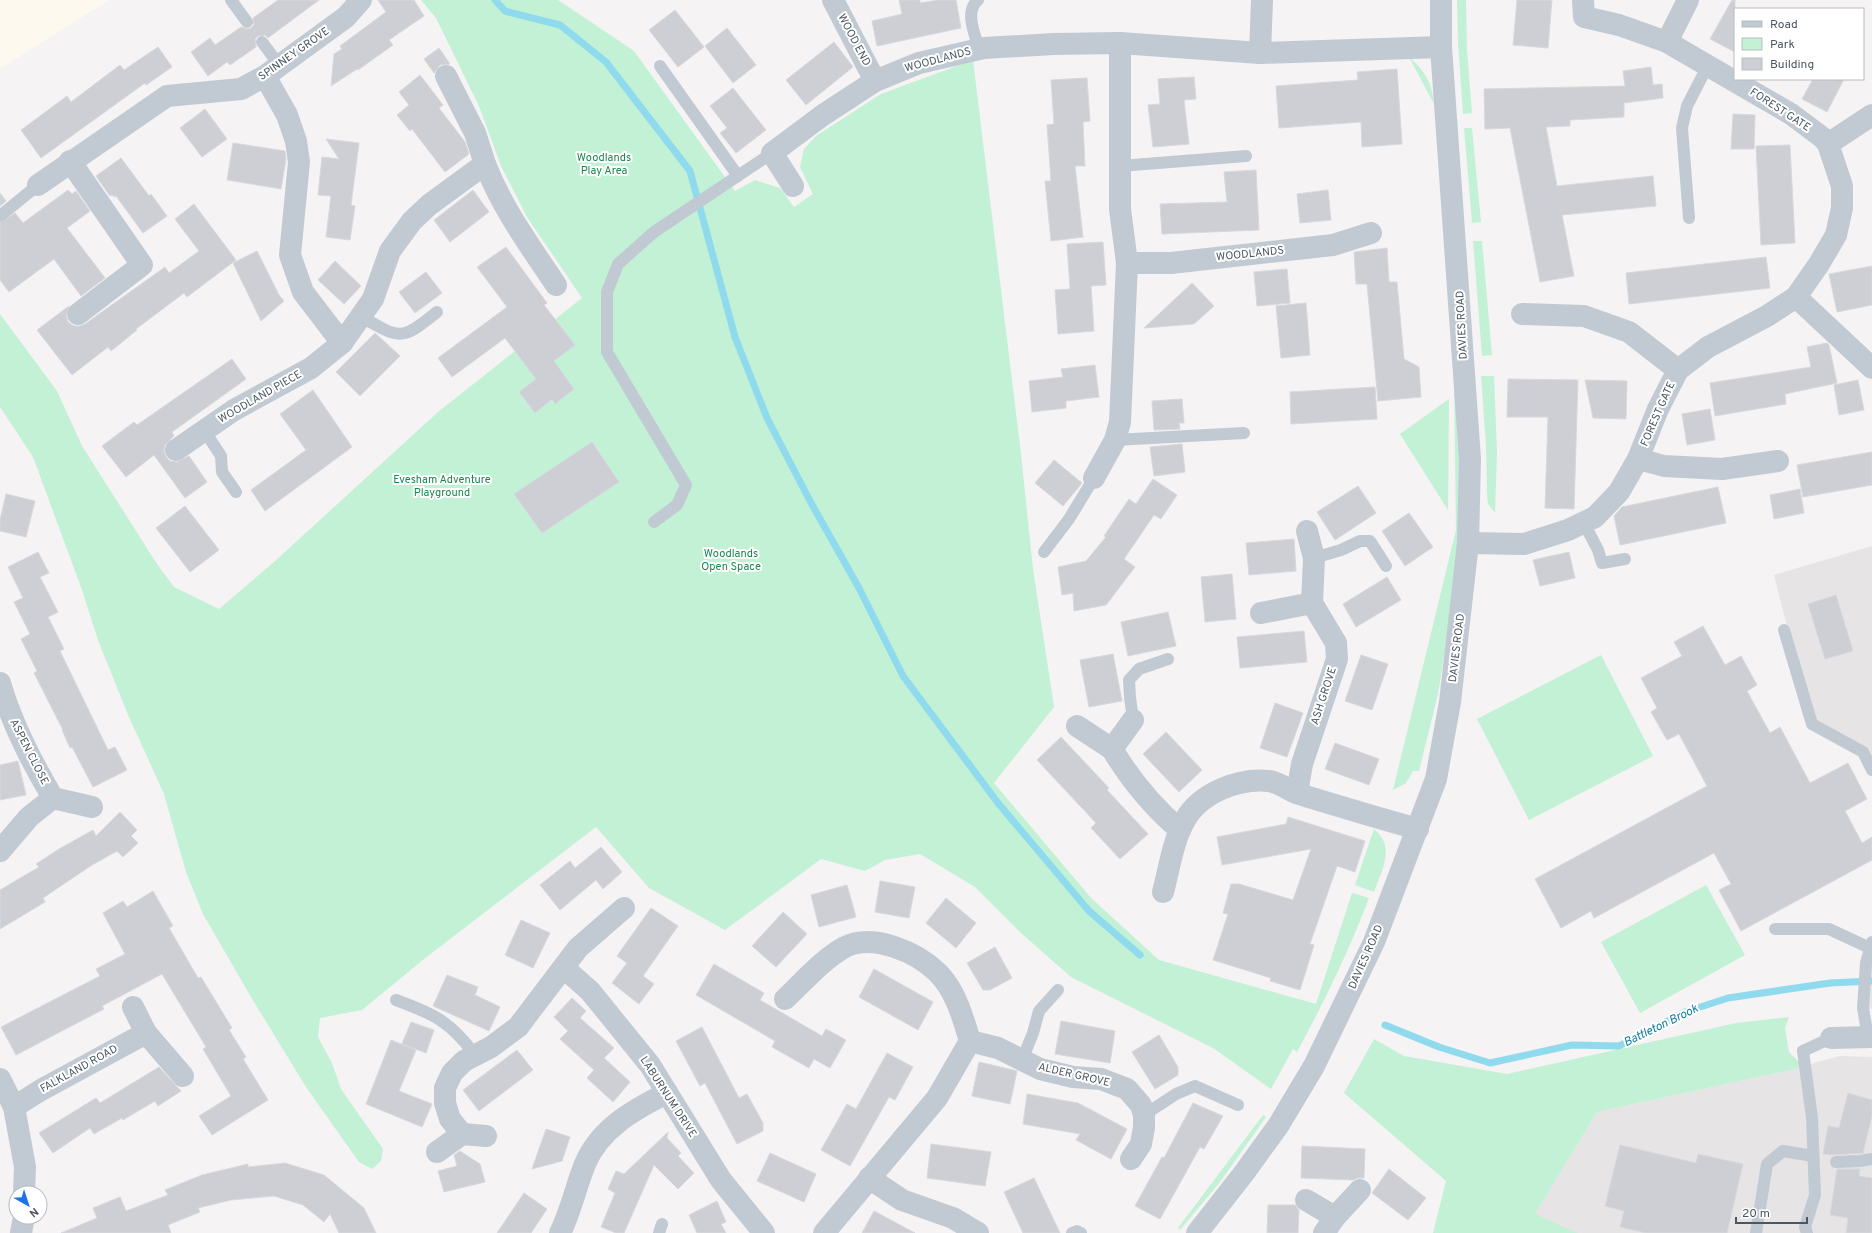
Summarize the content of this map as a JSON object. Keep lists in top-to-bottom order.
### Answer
{
  "streets": {
    "street": [
      "WOOD END",
      "SPINNEY GROVE",
      "WOODLANDS",
      "FOREST GATE",
      "DAVIES ROAD",
      "WOODLAND PIECE",
      "ASH GROVE",
      "ASPEN CLOSE",
      "FALKLAND ROAD",
      "ALDER GROVE",
      "LABURNUM DRIVE"
    ]
  },
  "crossings": [
    ["WOOD END", "WOODLANDS"],
    ["WOODLANDS", "DAVIES ROAD"],
    ["FOREST GATE", "DAVIES ROAD"]
  ],
  "water": ["Battleton Brook"],
  "parks": ["Woodlands Play Area", "Evesham Adventure Playground", "Woodlands Open Space"],
  "legend": ["Road", "Park", "Building"],
  "scale_bar": "20 m",
  "north": "bottom right"
}
